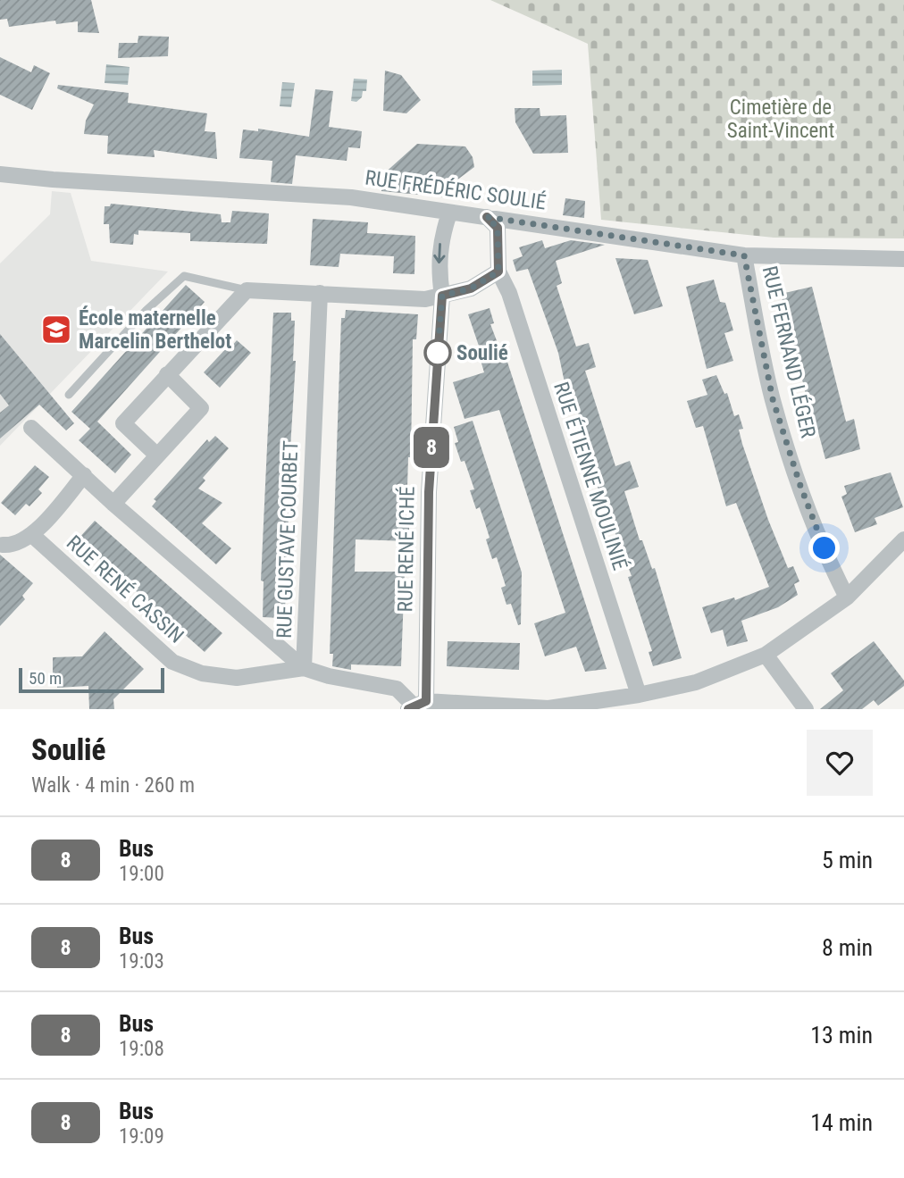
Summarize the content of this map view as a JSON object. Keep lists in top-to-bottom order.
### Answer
{
  "streets": {
    "street": [
      "RUE FRÉDÉRIC SOULIÉ",
      "RUE FERNAND LÉGER",
      "RUE ÉTIENNE MOULINIÉ",
      "RUE GUSTAVE COURBET",
      "RUE RENÉ ICHÉ",
      "RUE RENÉ CASSIN"
    ]
  },
  "crossings": [
    ["RUE FRÉDÉRIC SOULIÉ", "RUE FERNAND LÉGER"],
    ["RUE FRÉDÉRIC SOULIÉ", "RUE RENÉ ICHÉ"],
    ["RUE GUSTAVE COURBET", "RUE RENÉ CASSIN"]
  ],
  "parks": ["Cimetière de Saint-Vincent"],
  "places": {
    "school or university": ["École maternelle Marcelin Berthelot"],
    "other": ["Soulié"]
  },
  "lines": ["bus line 8"],
  "scale_bar": "50 m",
  "page": {
    "on_map": "8",
    "scale": "50 m",
    "heading": ["Soulié", "Walk · 4 min · 260 m"],
    "list": [
      {
        "mark": "8",
        "name": "Bus",
        "note": "19:00",
        "value": "5 min"
      },
      {
        "mark": "8",
        "name": "Bus",
        "note": "19:03",
        "value": "8 min"
      },
      {
        "mark": "8",
        "name": "Bus",
        "note": "19:08",
        "value": "13 min"
      },
      {
        "mark": "8",
        "name": "Bus",
        "note": "19:09",
        "value": "14 min"
      }
    ]
  }
}
